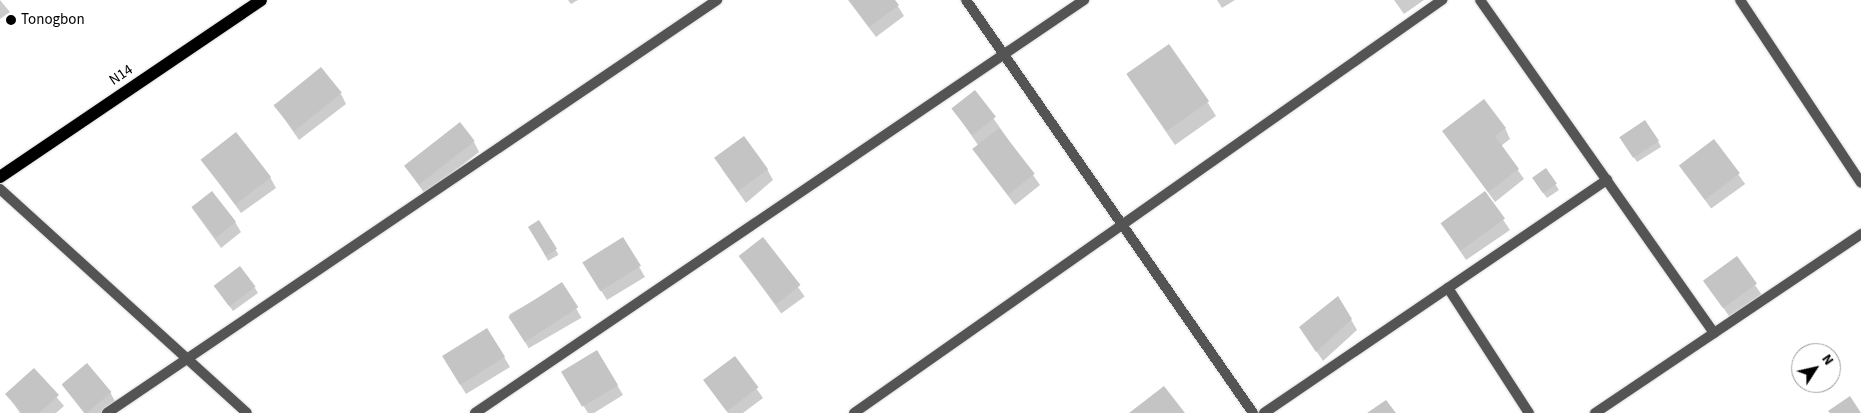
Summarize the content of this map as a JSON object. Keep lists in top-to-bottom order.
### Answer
{
  "streets": {
    "main road": ["N14"]
  },
  "places": ["Tonogbon"],
  "north": "top right"
}
